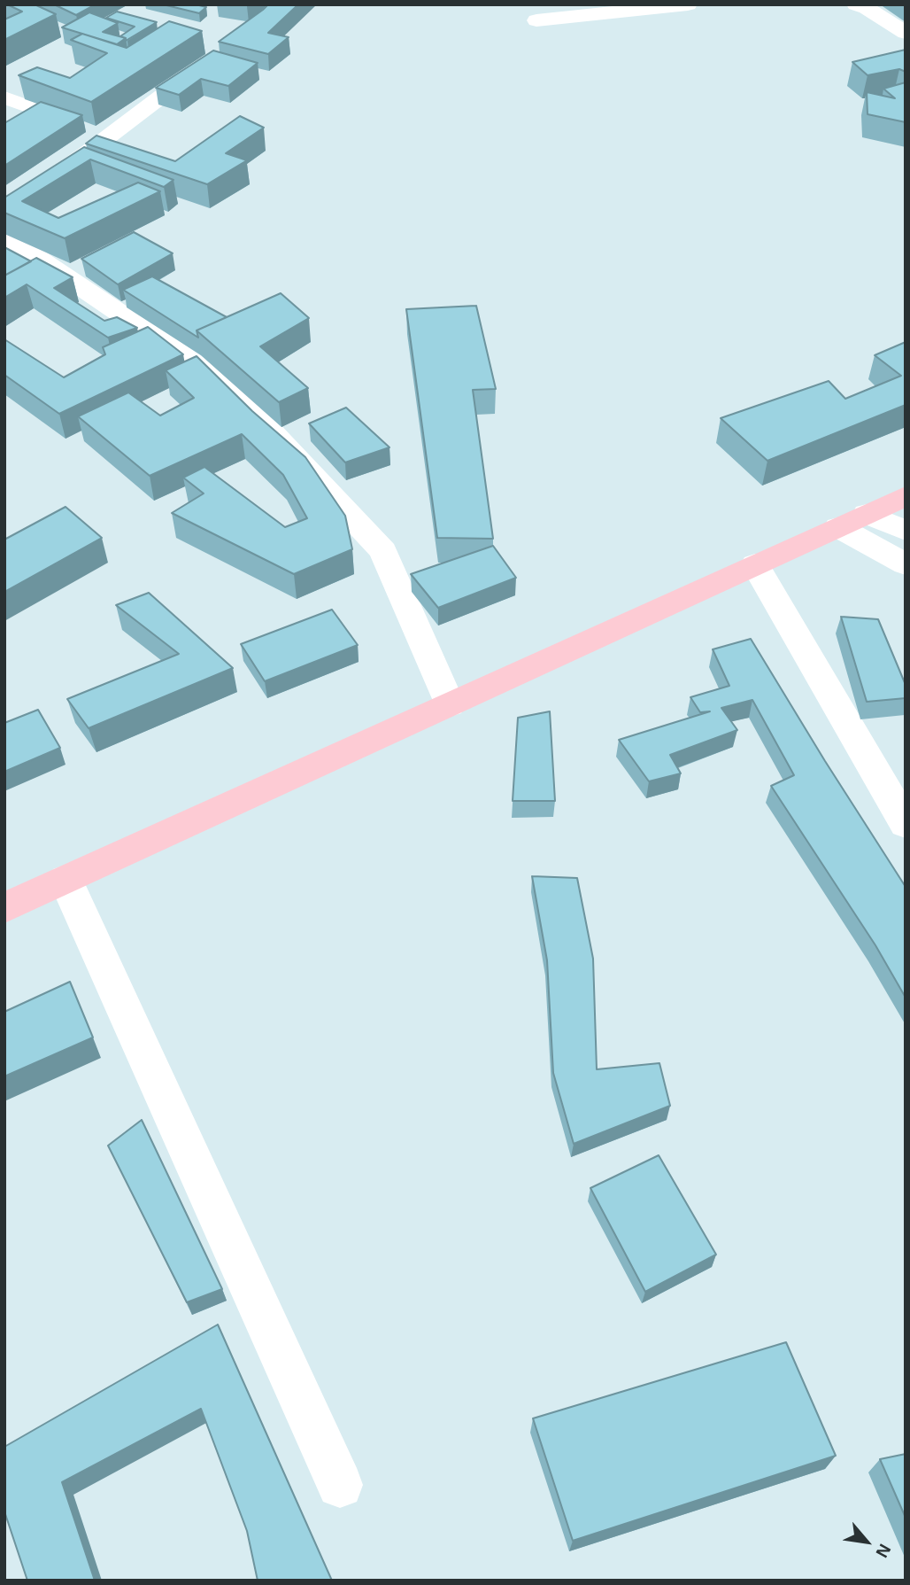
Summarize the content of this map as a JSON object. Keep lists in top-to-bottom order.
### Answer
{
  "north": "bottom right"
}
